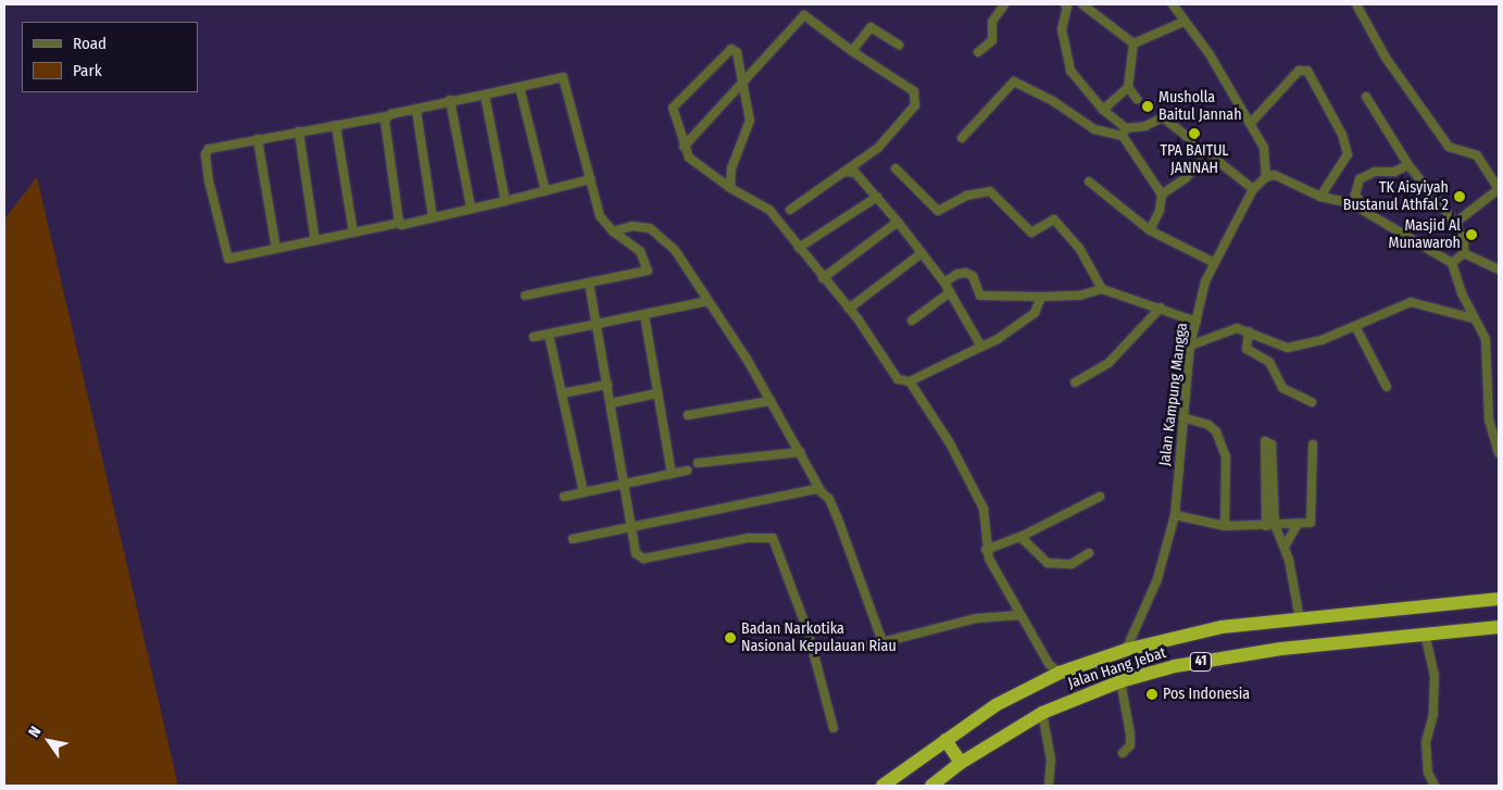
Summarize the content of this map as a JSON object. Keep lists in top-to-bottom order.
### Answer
{
  "streets": {
    "highway": ["41", "Jalan Hang Jebat"],
    "street": ["Jalan Kampung Mangga"]
  },
  "places": [
    "Musholla Baitul Jannah",
    "TPA BAITUL JANNAH",
    "TK Aisyiyah Bustanul Athfal 2",
    "Masjid Al Munawaroh",
    "Badan Narkotika Nasional Kepulauan Riau",
    "Pos Indonesia"
  ],
  "legend": ["Road", "Park"],
  "north": "top left"
}
